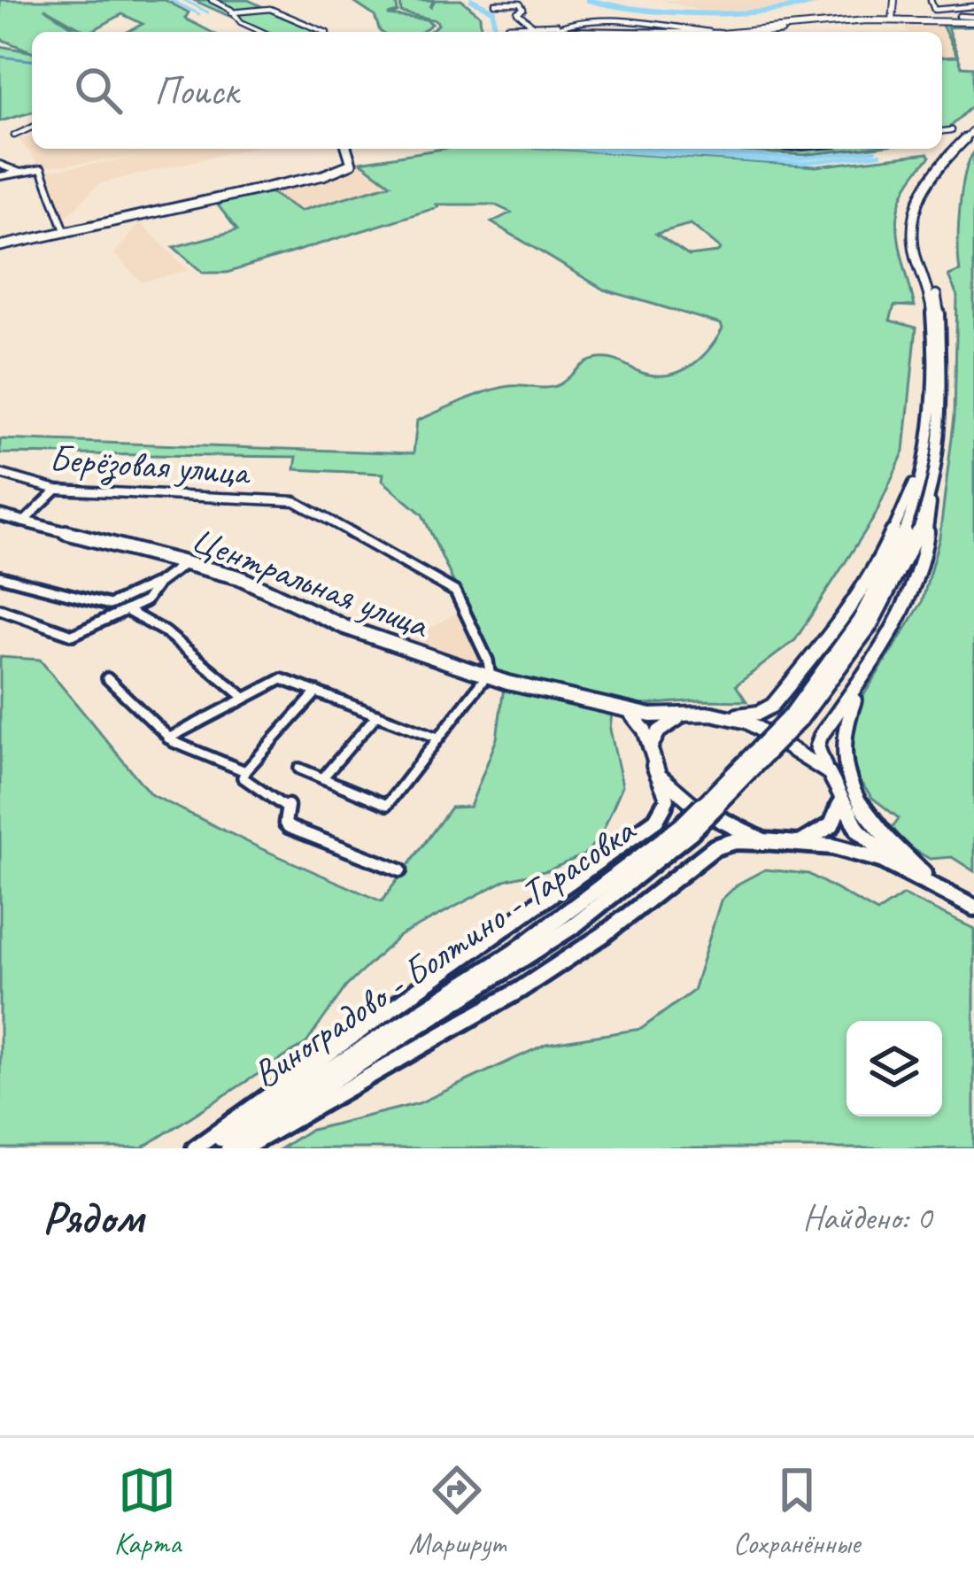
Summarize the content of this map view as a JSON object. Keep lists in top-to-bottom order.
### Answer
{
  "streets": {
    "main road": ["Центральная улица", "Виноградово - Болтино - Тарасовка"],
    "street": ["Берёзовая улица"]
  },
  "crossings": [
    ["Берёзовая улица", "Центральная улица"]
  ],
  "page": {
    "search": "Поиск",
    "heading": ["Рядом", "Найдено: 0"],
    "nav": ["Карта", "Маршрут", "Сохранённые"]
  }
}
